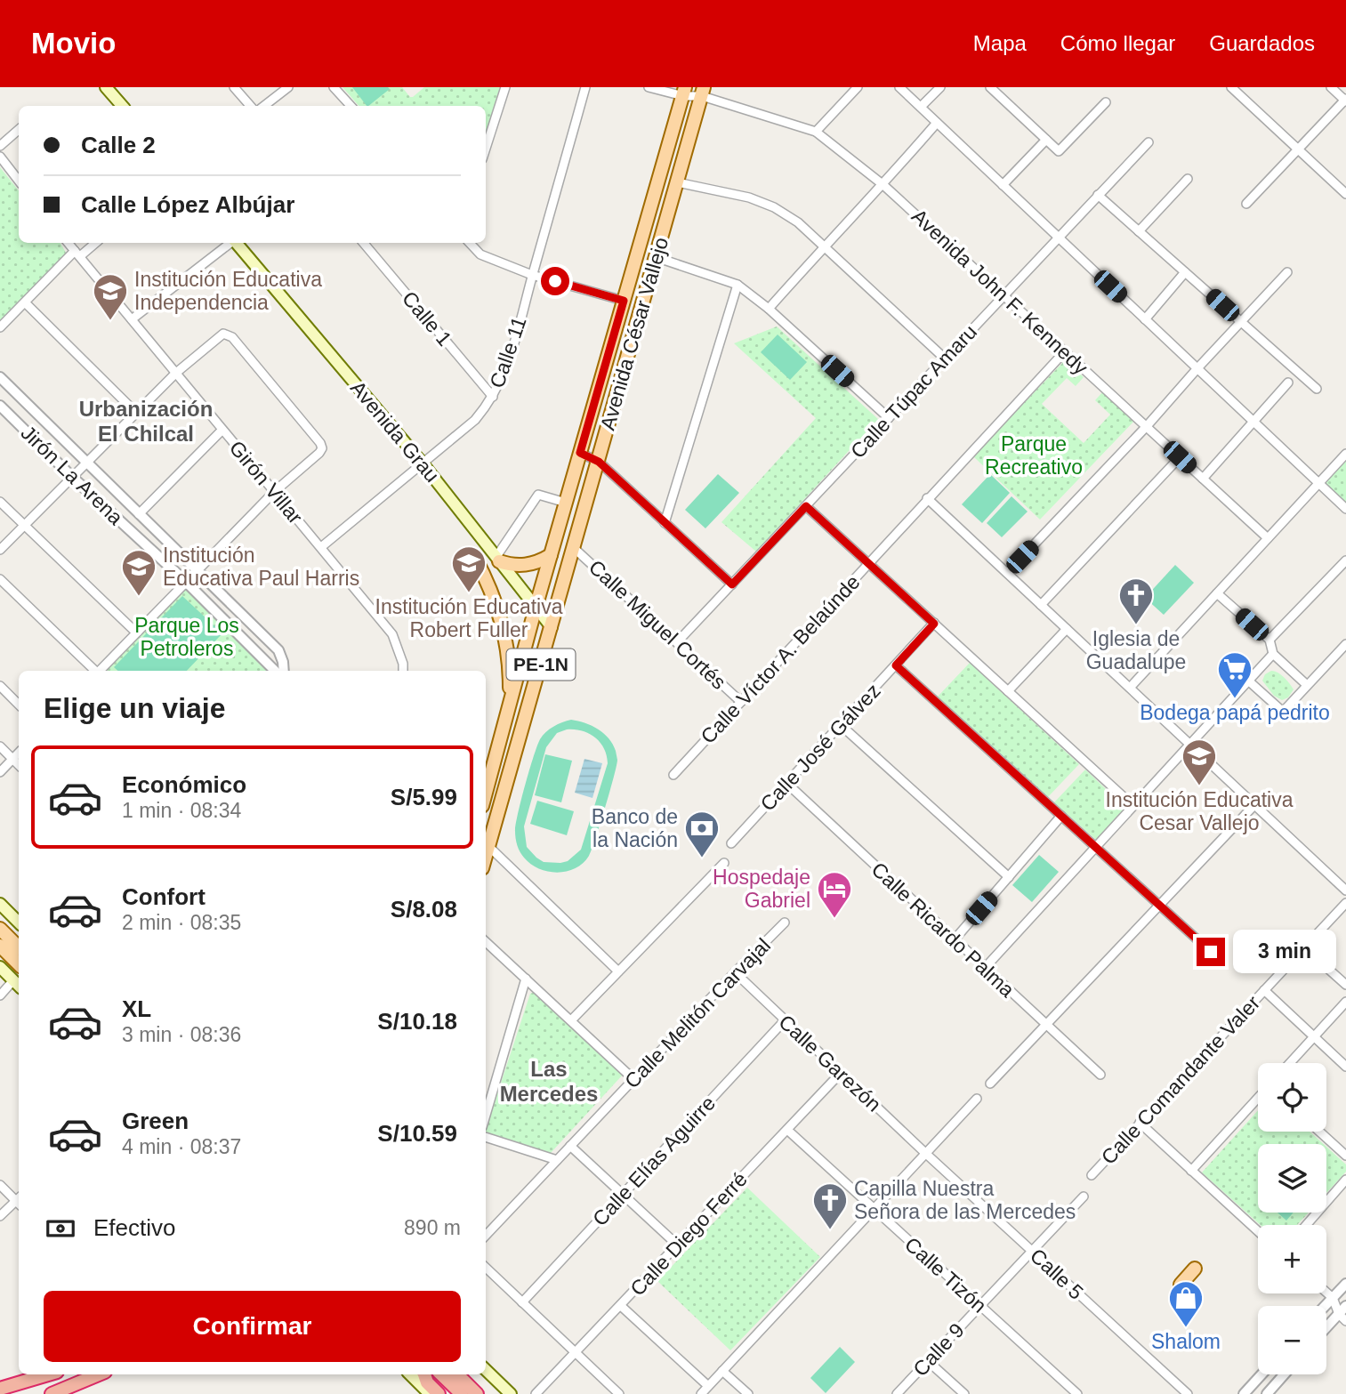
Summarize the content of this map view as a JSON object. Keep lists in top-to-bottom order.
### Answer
{
  "streets": {
    "main road": ["Avenida César Vallejo", "Avenida Grau", "PE-1N"],
    "street": [
      "Avenida John F. Kennedy",
      "Calle 1",
      "Calle 11",
      "Calle Túpac Amaru",
      "Jirón La Arena",
      "Girón Villar",
      "Calle Miguel Cortés",
      "Calle Víctor A. Belaúnde",
      "Calle José Gálvez",
      "Calle Ricardo Palma",
      "Calle Melitón Carvajal",
      "Calle Garezón",
      "Calle Comandante Valer",
      "Calle Elías Aguirre",
      "Calle Diego Ferré",
      "Calle 5",
      "Calle Tizón",
      "Calle 9"
    ]
  },
  "crossings": [
    ["Avenida John F. Kennedy", "Avenida César Vallejo"],
    ["Avenida John F. Kennedy", "Calle Túpac Amaru"],
    ["Avenida John F. Kennedy", "Calle Víctor A. Belaúnde"],
    ["Calle 1", "Calle 11"],
    ["Avenida César Vallejo", "Avenida Grau"],
    ["Avenida César Vallejo", "Calle Miguel Cortés"],
    ["Calle 11", "Avenida Grau"],
    ["Calle 11", "Girón Villar"],
    ["Calle Túpac Amaru", "Calle Miguel Cortés"],
    ["Calle Miguel Cortés", "Calle Víctor A. Belaúnde"],
    ["Calle José Gálvez", "Calle Ricardo Palma"],
    ["Calle Melitón Carvajal", "Calle Garezón"],
    ["Calle Garezón", "Calle Elías Aguirre"],
    ["Calle Garezón", "Calle Diego Ferré"],
    ["Calle Garezón", "Calle 5"],
    ["Calle Diego Ferré", "Calle Tizón"],
    ["Calle 5", "Calle 9"],
    ["Calle Tizón", "Calle 9"]
  ],
  "districts": ["Urbanización El Chilcal", "Las Mercedes"],
  "parks": ["Parque Recreativo", "Parque Los Petroleros"],
  "places": {
    "school or university": [
      "Institución Educativa Independencia",
      "Institución Educativa Robert Fuller",
      "Institución Educativa Paul Harris",
      "Institución Educativa Cesar Vallejo"
    ],
    "church": ["Iglesia de Guadalupe", "Capilla Nuestra Señora de las Mercedes"],
    "supermarket": ["Bodega papá pedrito"],
    "bank": ["Banco de la Nación"],
    "hotel": ["Hospedaje Gabriel"],
    "shop": ["Shalom"]
  },
  "page": {
    "header": "Movio",
    "nav": ["Mapa", "Cómo llegar", "Guardados"],
    "banner": ["Calle 2", "Calle López Albújar"],
    "heading": "Elige un viaje",
    "list": [
      {
        "name": "Económico",
        "note": "1 min · 08:34",
        "value": "S/5.99"
      },
      {
        "name": "Confort",
        "note": "2 min · 08:35",
        "value": "S/8.08"
      },
      {
        "name": "XL",
        "note": "3 min · 08:36",
        "value": "S/10.18"
      },
      {
        "name": "Green",
        "note": "4 min · 08:37",
        "value": "S/10.59"
      }
    ],
    "bubble": "3 min",
    "map_buttons": ["+", "−"],
    "pay": ["Efectivo", "890 m"],
    "buttons": "Confirmar"
  }
}
